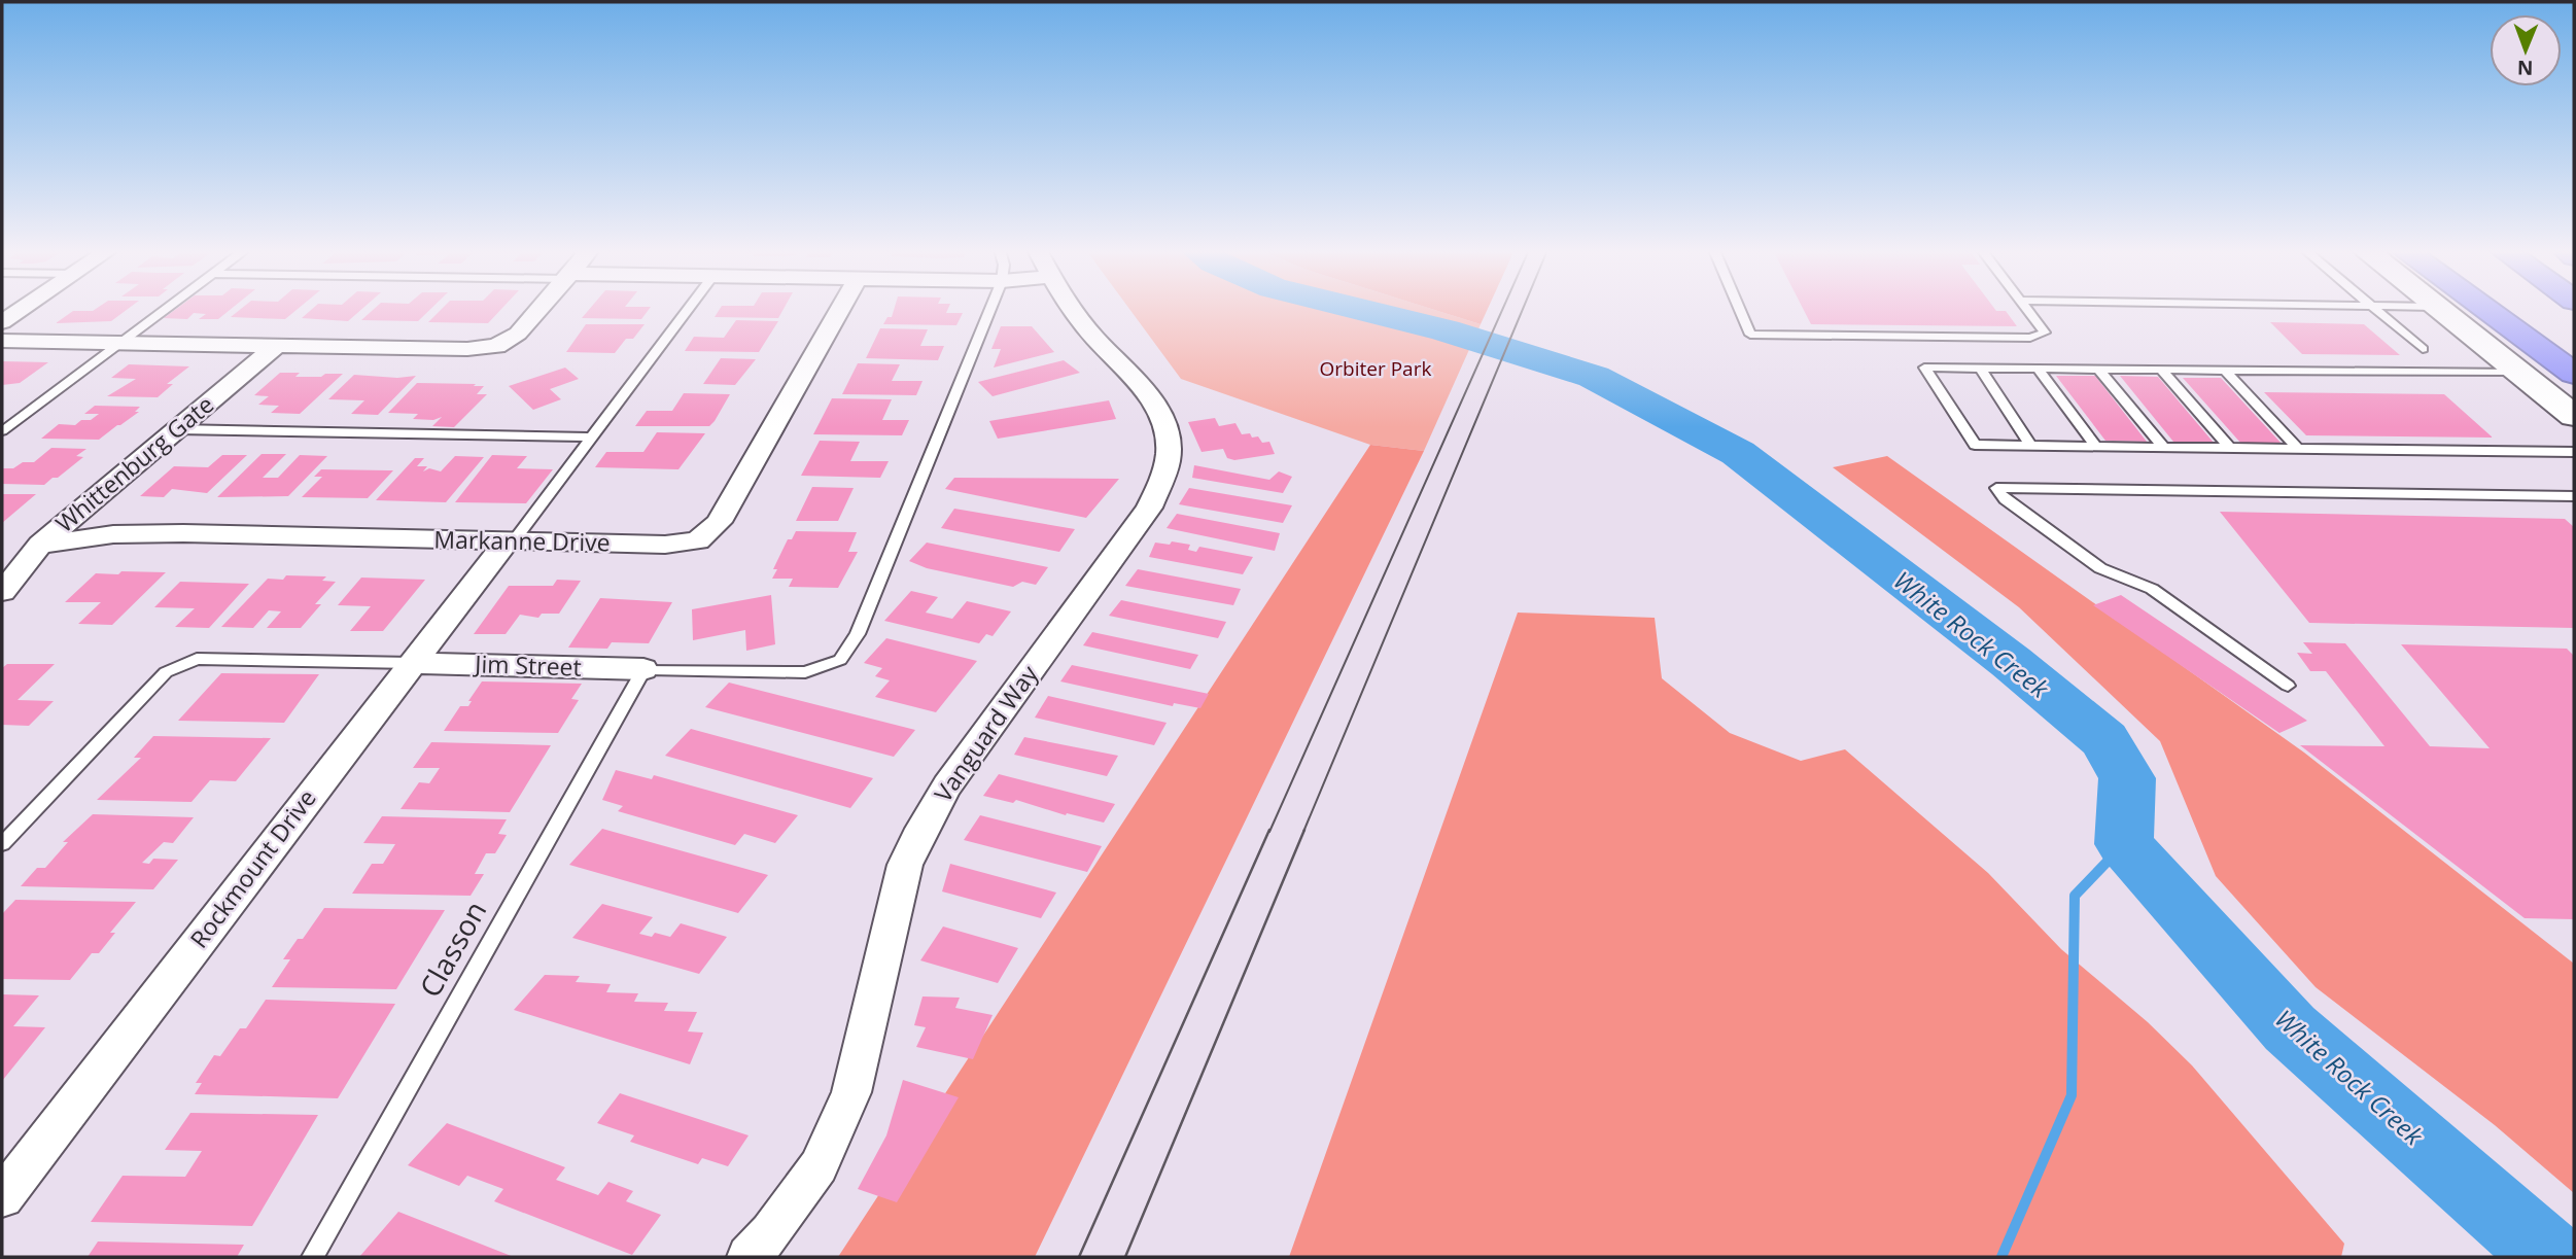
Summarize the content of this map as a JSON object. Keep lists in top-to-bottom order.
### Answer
{
  "streets": {
    "street": [
      "Whittenburg Gate",
      "Markanne Drive",
      "Jim Street",
      "Vanguard Way",
      "Rockmount Drive"
    ],
    "lane": ["Classon"]
  },
  "crossings": [
    ["Whittenburg Gate", "Markanne Drive"],
    ["Markanne Drive", "Rockmount Drive"],
    ["Jim Street", "Rockmount Drive"],
    ["Jim Street", "Classon"]
  ],
  "water": ["White Rock Creek"],
  "parks": ["Orbiter Park"],
  "north": "bottom"
}
